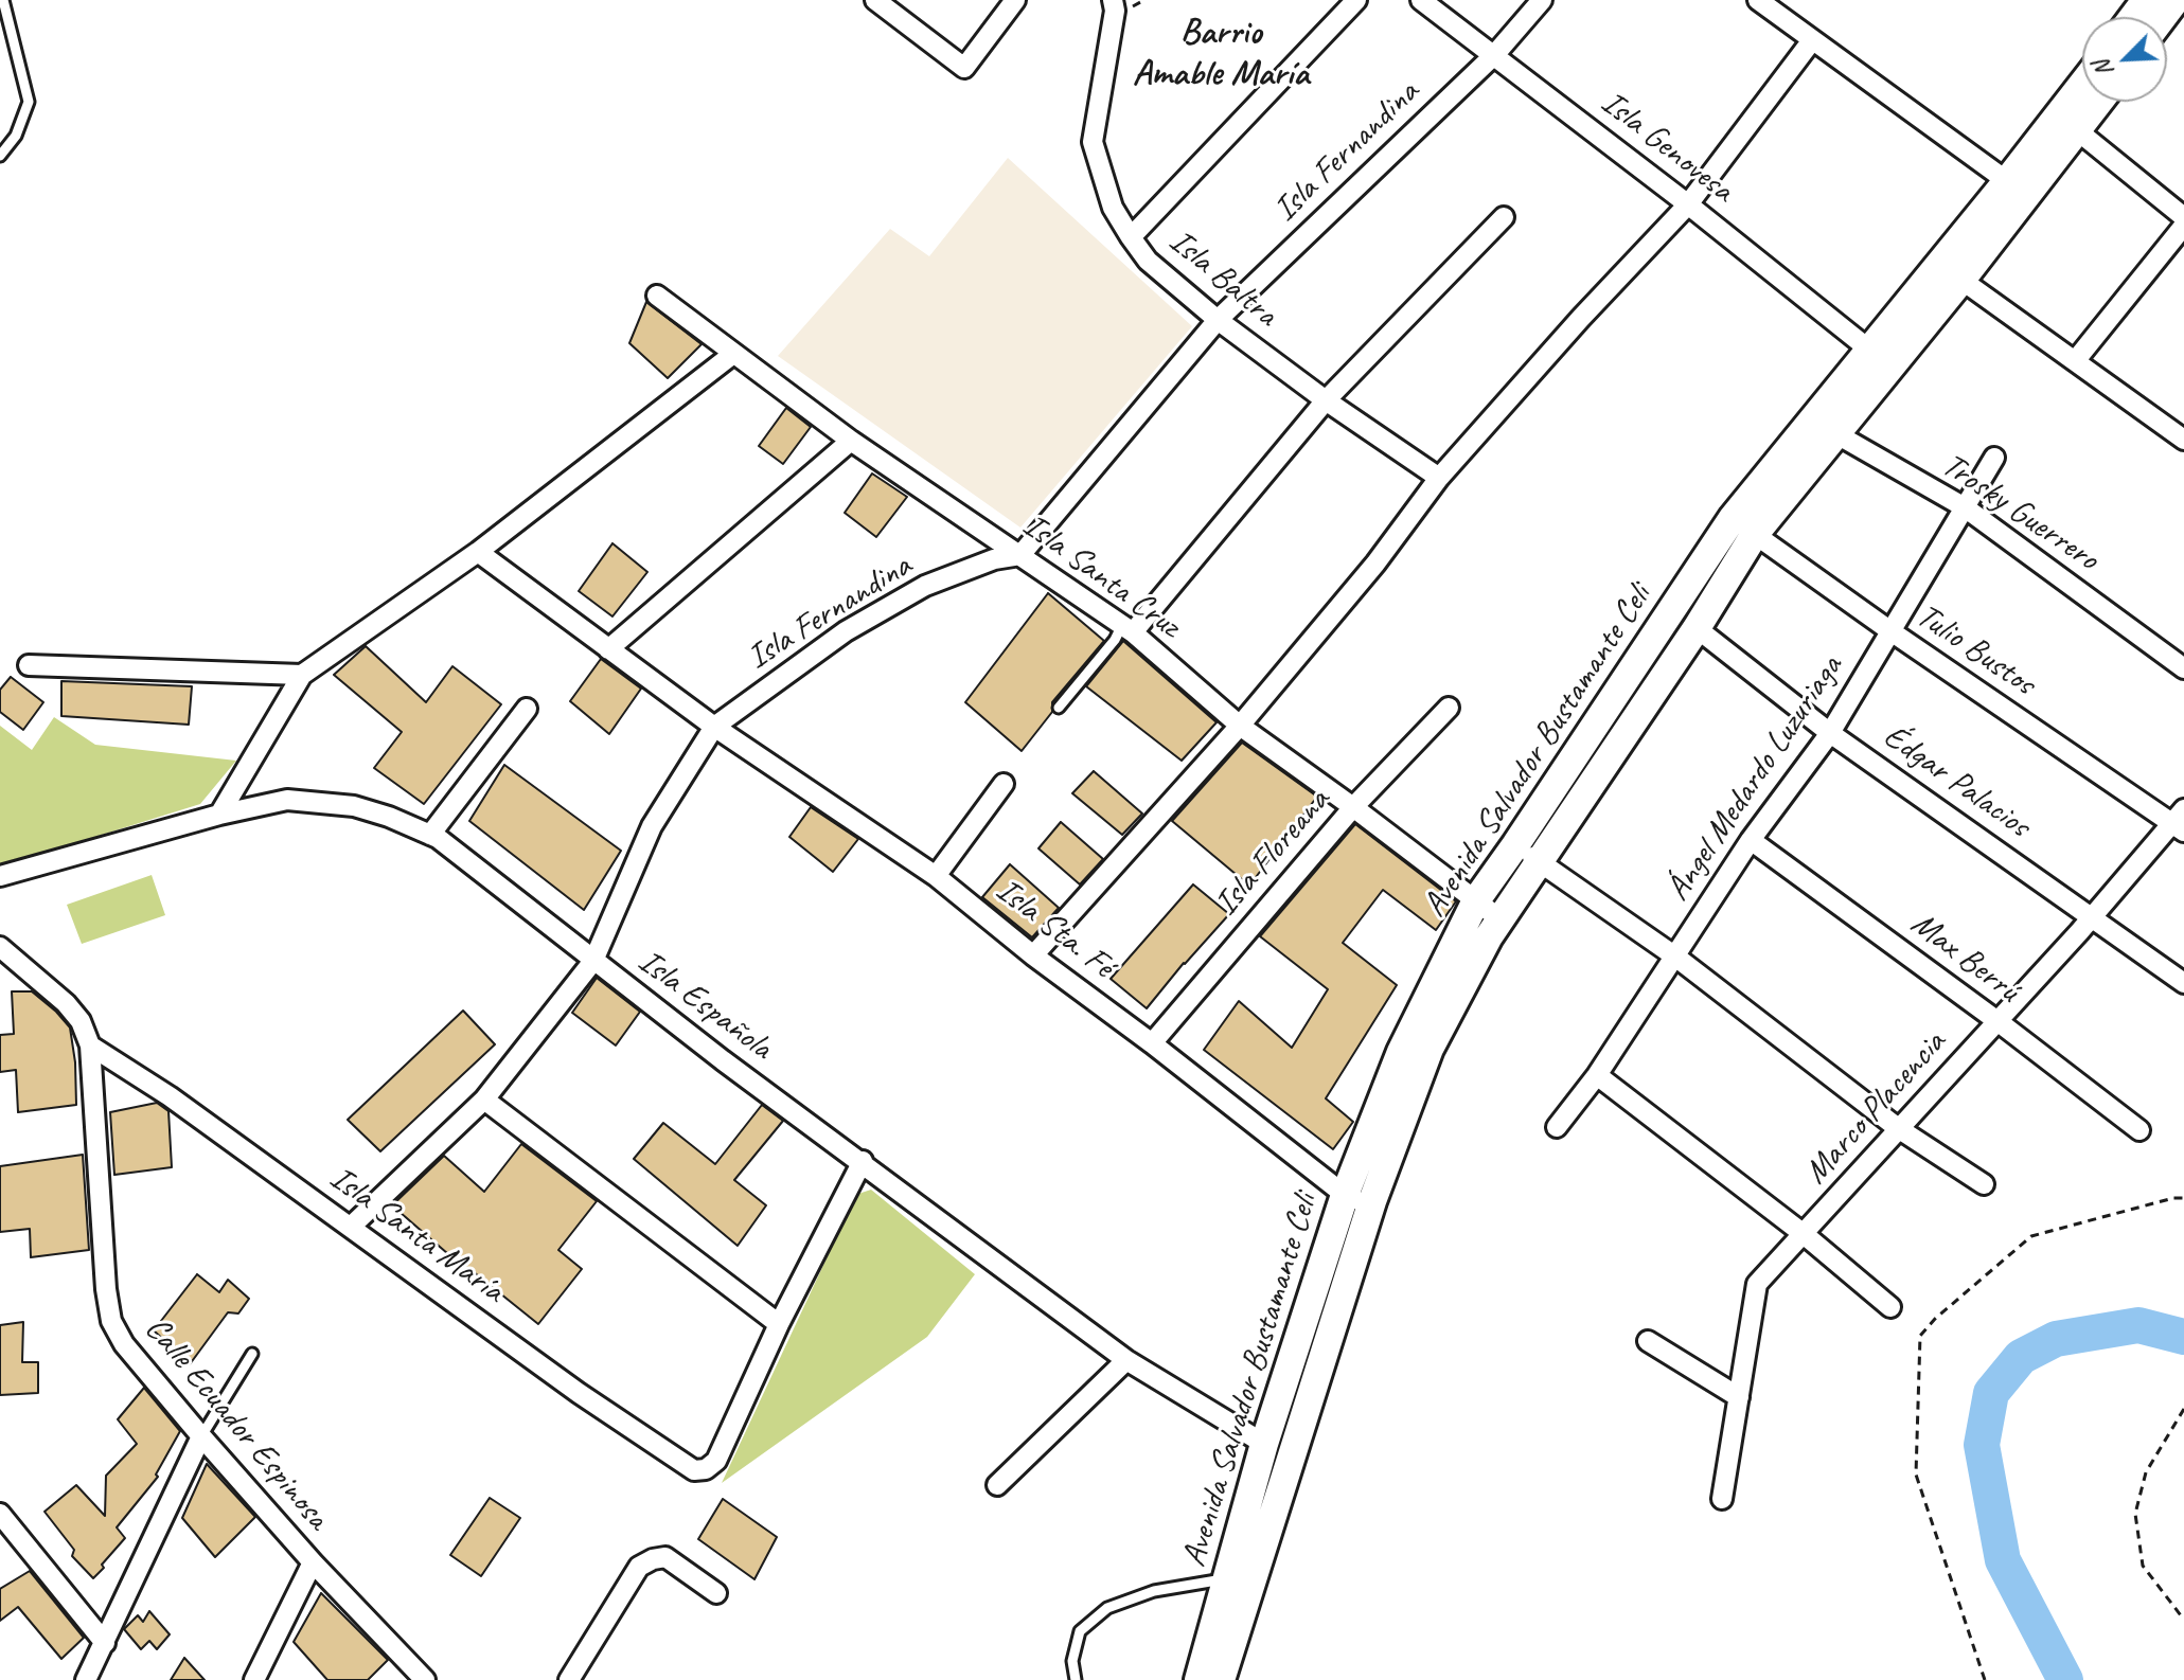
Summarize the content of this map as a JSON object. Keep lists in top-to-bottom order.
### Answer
{
  "streets": {
    "main road": ["Avenida Salvador Bustamante Celi"],
    "street": [
      "Isla Genovesa",
      "Isla Fernandina",
      "Isla Baltra",
      "Trosky Guerrero",
      "Isla Santa Cruz",
      "Tulio Bustos",
      "Ángel Medardo Luzuriaga",
      "Édgar Palacios",
      "Isla Floreana",
      "Isla Sta. Fé",
      "Max Berrú",
      "Isla Española",
      "Marco Placencia",
      "Isla Santa María",
      "Calle Ecuador Espinosa"
    ]
  },
  "crossings": [
    ["Isla Genovesa", "Isla Fernandina"],
    ["Isla Genovesa", "Avenida Salvador Bustamante Celi"],
    ["Isla Fernandina", "Isla Baltra"],
    ["Isla Fernandina", "Isla Santa Cruz"],
    ["Isla Fernandina", "Isla Sta. Fé"],
    ["Isla Fernandina", "Isla Española"],
    ["Isla Fernandina", "Isla Santa María"],
    ["Trosky Guerrero", "Avenida Salvador Bustamante Celi"],
    ["Trosky Guerrero", "Ángel Medardo Luzuriaga"],
    ["Isla Santa Cruz", "Avenida Salvador Bustamante Celi"],
    ["Isla Santa Cruz", "Isla Floreana"],
    ["Tulio Bustos", "Avenida Salvador Bustamante Celi"],
    ["Tulio Bustos", "Ángel Medardo Luzuriaga"],
    ["Tulio Bustos", "Marco Placencia"],
    ["Avenida Salvador Bustamante Celi", "Édgar Palacios"],
    ["Avenida Salvador Bustamante Celi", "Isla Sta. Fé"],
    ["Avenida Salvador Bustamante Celi", "Isla Española"],
    ["Ángel Medardo Luzuriaga", "Édgar Palacios"],
    ["Ángel Medardo Luzuriaga", "Max Berrú"],
    ["Édgar Palacios", "Marco Placencia"],
    ["Isla Floreana", "Isla Sta. Fé"],
    ["Max Berrú", "Marco Placencia"],
    ["Isla Santa María", "Calle Ecuador Espinosa"]
  ],
  "districts": ["Barrio Amable María"],
  "north": "bottom left"
}
